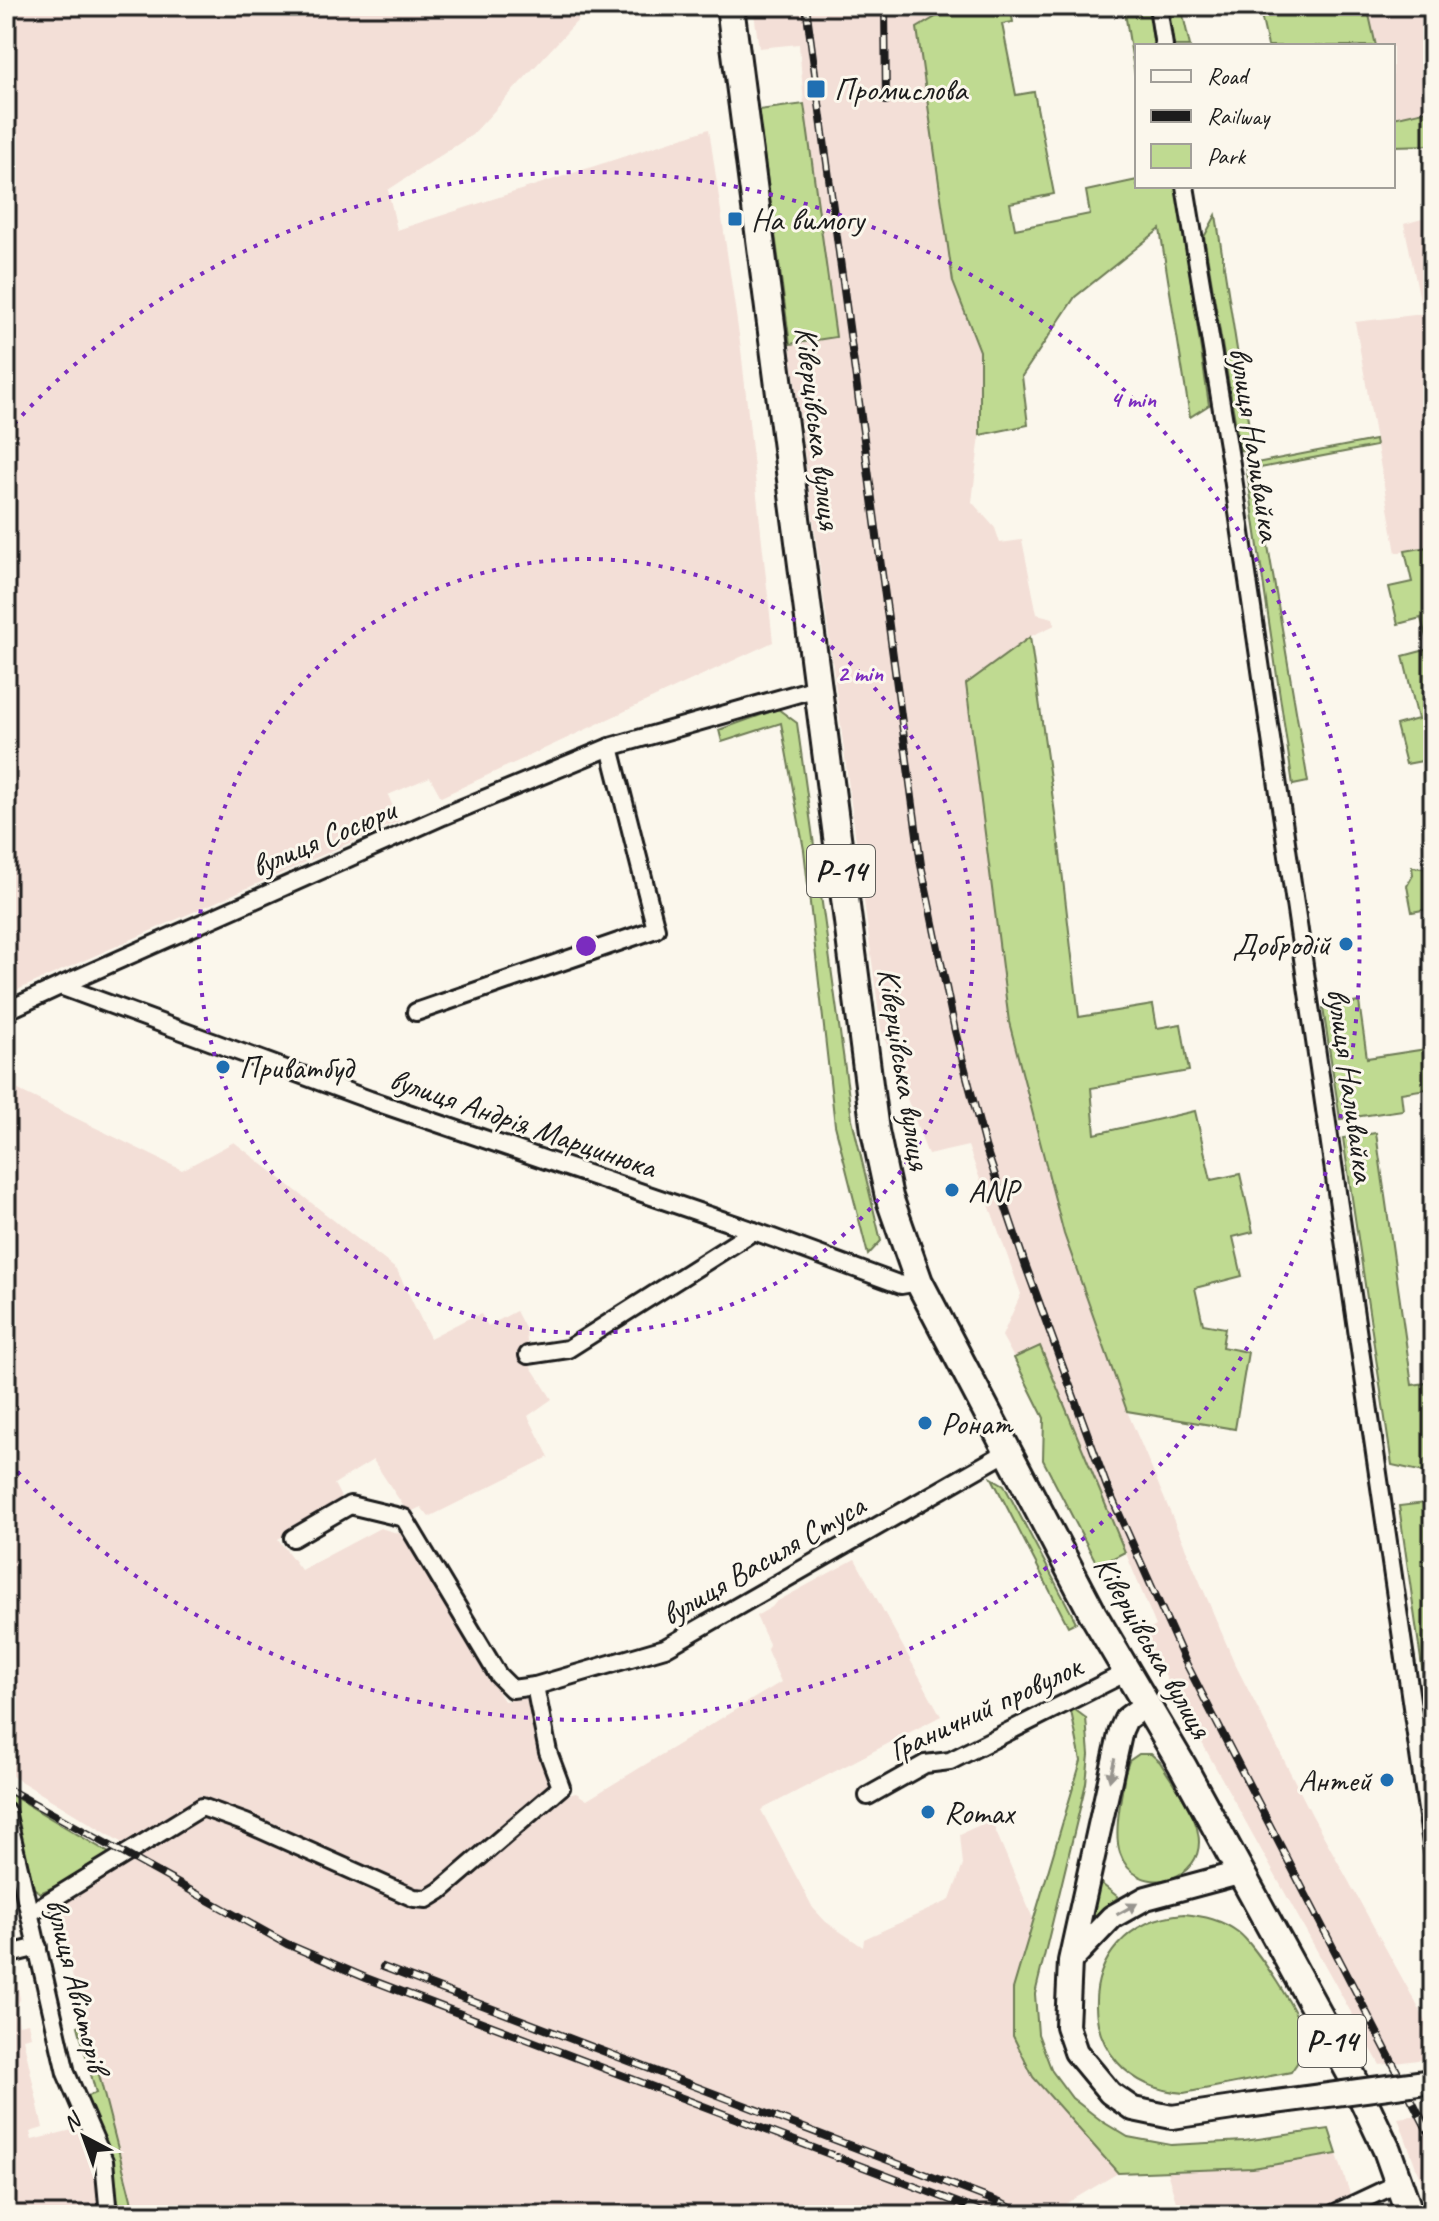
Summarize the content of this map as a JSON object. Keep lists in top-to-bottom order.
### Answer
{
  "streets": {
    "main road": ["Ківерцівська вулиця", "Р-14"],
    "street": [
      "вулиця Наливайка",
      "вулиця Сосюри",
      "вулиця Андрія Марцинюка",
      "вулиця Василя Стуса",
      "Граничний провулок",
      "вулиця Авіаторів"
    ]
  },
  "crossings": [
    ["Ківерцівська вулиця", "вулиця Сосюри"],
    ["Ківерцівська вулиця", "вулиця Андрія Марцинюка"],
    ["Ківерцівська вулиця", "вулиця Василя Стуса"],
    ["Ківерцівська вулиця", "Граничний провулок"],
    ["вулиця Сосюри", "вулиця Андрія Марцинюка"]
  ],
  "places": {
    "transit": ["Промислова", "На вимогу"],
    "other": [
      "Добродій",
      "Приватбуд",
      "ANP",
      "Ронат",
      "Антей",
      "Romax"
    ]
  },
  "legend": ["Road", "Railway", "Park"],
  "north": "top left",
  "rings": ["4 min", "2 min"]
}
